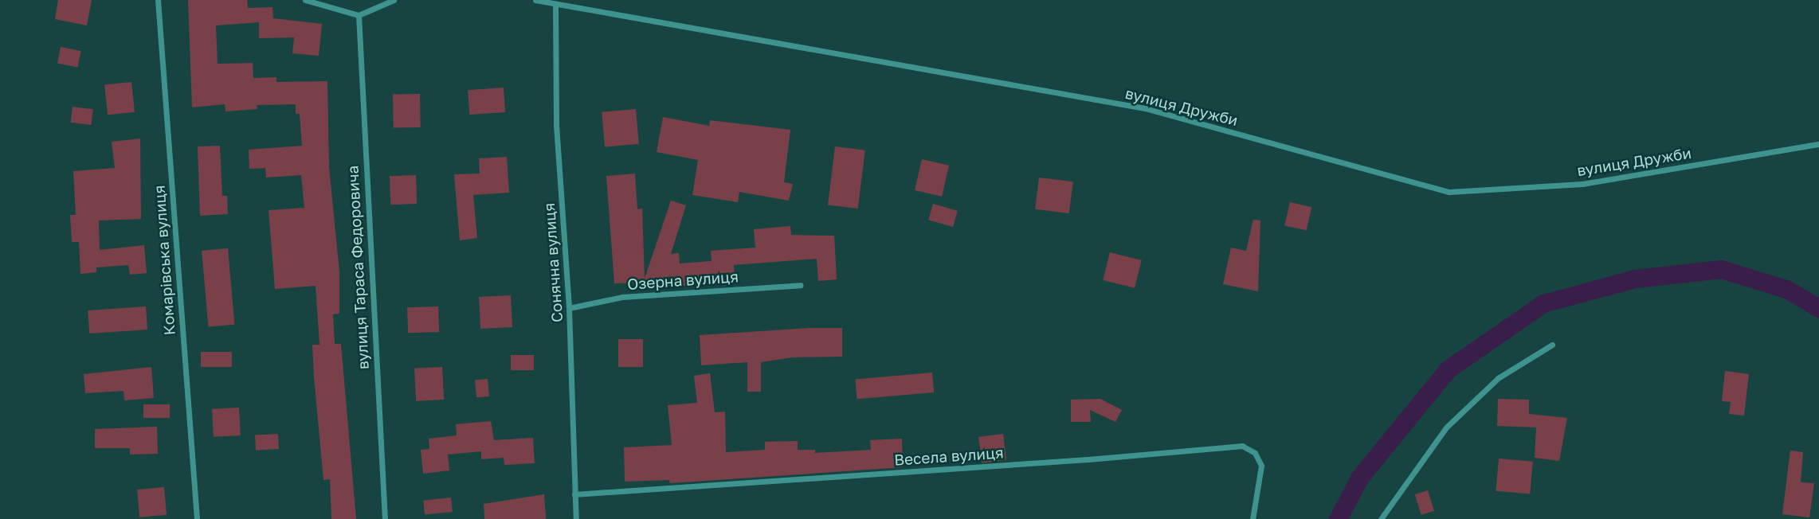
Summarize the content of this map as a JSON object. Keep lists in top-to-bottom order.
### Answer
{
  "streets": {
    "street": [
      "вулиця Дружби",
      "Комарівська вулиця",
      "Сонячна вулиця",
      "вулиця Тараса Федоровича",
      "Озерна вулиця",
      "Весела вулиця"
    ]
  },
  "crossings": [
    ["вулиця Дружби", "Сонячна вулиця"],
    ["Сонячна вулиця", "Озерна вулиця"],
    ["Сонячна вулиця", "Весела вулиця"]
  ]
}
